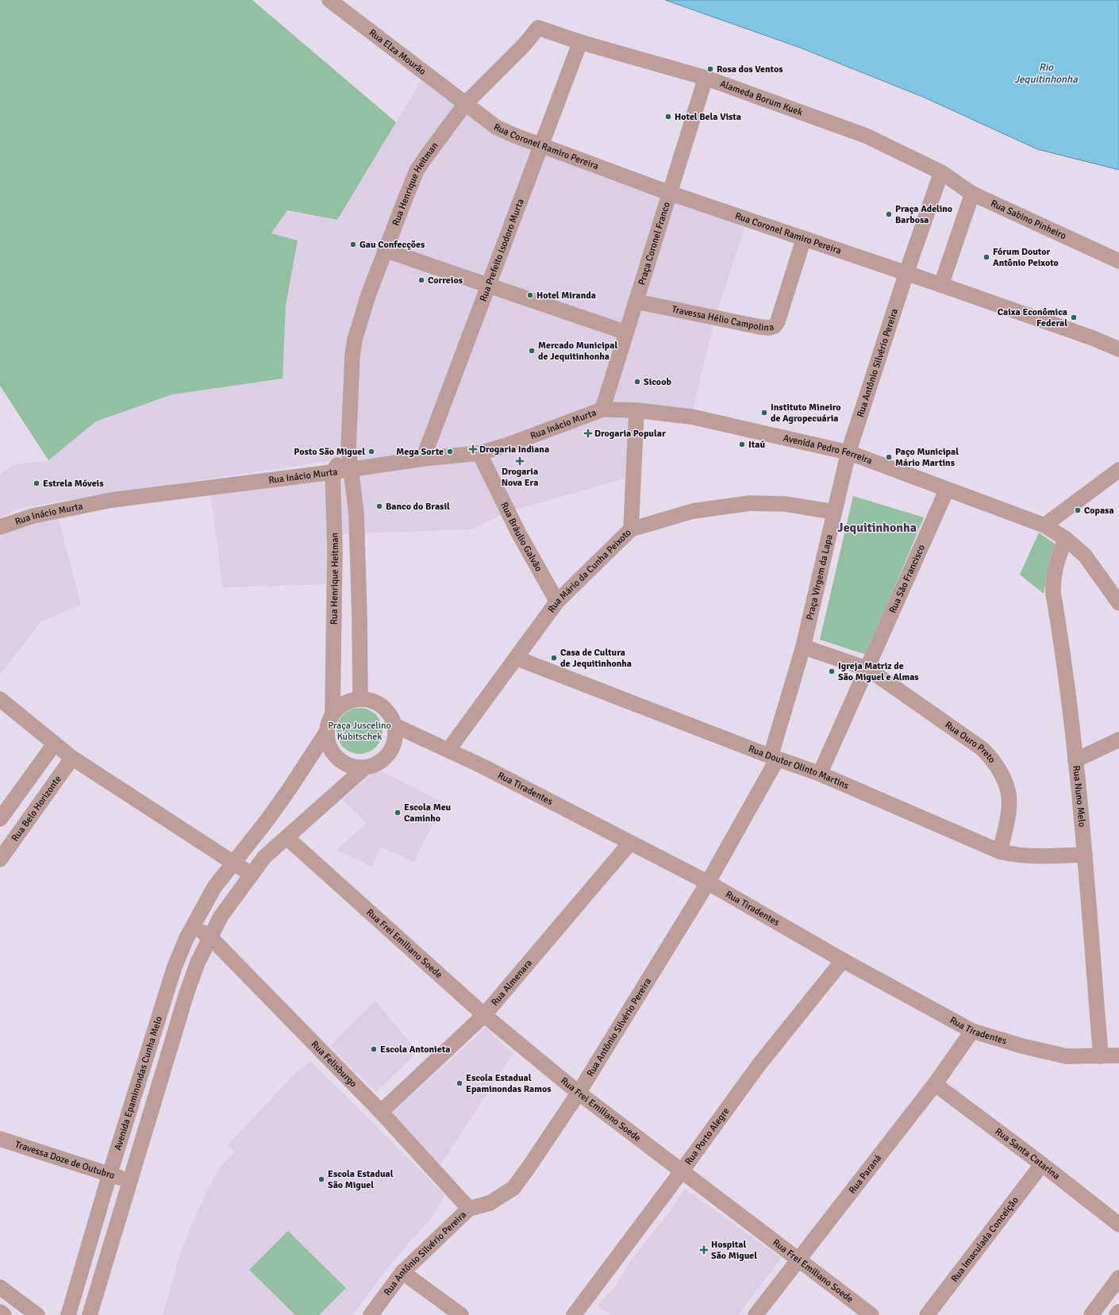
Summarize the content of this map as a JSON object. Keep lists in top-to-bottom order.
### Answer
{
  "streets": {
    "street": [
      "Rua Elza Mourão",
      "Alameda Borum Kuek",
      "Rua Coronel Ramiro Pereira",
      "Rua Henrique Heitman",
      "Rua Sabino Pinheiro",
      "Praça Coronel Franco",
      "Rua Prefeito Isodoro Murta",
      "Travessa Hélio Campolina",
      "Rua Antônio Silvério Pereira",
      "Rua Inácio Murta",
      "Avenida Pedro Ferreira",
      "Rua Bráulio Galvão",
      "Rua Mário da Cunha Peixoto",
      "Praça Virgem da Lapa",
      "Rua São Francisco",
      "Rua Ouro Preto",
      "Rua Doutor Olinto Martins",
      "Rua Tiradentes",
      "Rua Nuno Melo",
      "Rua Belo Horizonte",
      "Rua Frei Emiliano Soede",
      "Rua Almenara",
      "Rua Felisburgo",
      "Avenida Epaminondas Cunha Melo",
      "Rua Porto Alegre",
      "Rua Santa Catarina",
      "Travessa Doze de Outubro",
      "Rua Paraná",
      "Rua Imaculada Conceição"
    ]
  },
  "crossings": [
    ["Rua Elza Mourão", "Rua Coronel Ramiro Pereira"],
    ["Rua Elza Mourão", "Rua Henrique Heitman"],
    ["Alameda Borum Kuek", "Rua Henrique Heitman"],
    ["Alameda Borum Kuek", "Rua Sabino Pinheiro"],
    ["Alameda Borum Kuek", "Praça Coronel Franco"],
    ["Alameda Borum Kuek", "Rua Prefeito Isodoro Murta"],
    ["Rua Coronel Ramiro Pereira", "Rua Henrique Heitman"],
    ["Rua Coronel Ramiro Pereira", "Praça Coronel Franco"],
    ["Rua Coronel Ramiro Pereira", "Rua Prefeito Isodoro Murta"],
    ["Rua Coronel Ramiro Pereira", "Travessa Hélio Campolina"],
    ["Rua Coronel Ramiro Pereira", "Rua Antônio Silvério Pereira"],
    ["Rua Henrique Heitman", "Rua Inácio Murta"],
    ["Rua Henrique Heitman", "Rua Tiradentes"],
    ["Praça Coronel Franco", "Travessa Hélio Campolina"],
    ["Praça Coronel Franco", "Rua Inácio Murta"],
    ["Praça Coronel Franco", "Avenida Pedro Ferreira"],
    ["Rua Prefeito Isodoro Murta", "Rua Inácio Murta"],
    ["Rua Antônio Silvério Pereira", "Avenida Pedro Ferreira"],
    ["Rua Antônio Silvério Pereira", "Praça Virgem da Lapa"],
    ["Rua Antônio Silvério Pereira", "Rua Doutor Olinto Martins"],
    ["Rua Antônio Silvério Pereira", "Rua Tiradentes"],
    ["Rua Antônio Silvério Pereira", "Rua Frei Emiliano Soede"],
    ["Rua Antônio Silvério Pereira", "Rua Felisburgo"],
    ["Rua Inácio Murta", "Avenida Pedro Ferreira"],
    ["Rua Inácio Murta", "Rua Bráulio Galvão"],
    ["Avenida Pedro Ferreira", "Praça Virgem da Lapa"],
    ["Avenida Pedro Ferreira", "Rua São Francisco"],
    ["Avenida Pedro Ferreira", "Rua Nuno Melo"],
    ["Rua Bráulio Galvão", "Rua Mário da Cunha Peixoto"],
    ["Rua Mário da Cunha Peixoto", "Praça Virgem da Lapa"],
    ["Rua Mário da Cunha Peixoto", "Rua Doutor Olinto Martins"],
    ["Rua Mário da Cunha Peixoto", "Rua Tiradentes"],
    ["Praça Virgem da Lapa", "Rua Doutor Olinto Martins"],
    ["Rua São Francisco", "Rua Ouro Preto"],
    ["Rua São Francisco", "Rua Doutor Olinto Martins"],
    ["Rua Ouro Preto", "Rua Doutor Olinto Martins"],
    ["Rua Doutor Olinto Martins", "Rua Nuno Melo"],
    ["Rua Tiradentes", "Rua Nuno Melo"],
    ["Rua Tiradentes", "Rua Almenara"],
    ["Rua Tiradentes", "Rua Porto Alegre"],
    ["Rua Tiradentes", "Rua Paraná"],
    ["Rua Frei Emiliano Soede", "Rua Almenara"],
    ["Rua Frei Emiliano Soede", "Rua Porto Alegre"],
    ["Rua Frei Emiliano Soede", "Rua Paraná"],
    ["Rua Almenara", "Rua Felisburgo"],
    ["Rua Felisburgo", "Avenida Epaminondas Cunha Melo"],
    ["Avenida Epaminondas Cunha Melo", "Travessa Doze de Outubro"],
    ["Rua Santa Catarina", "Rua Paraná"],
    ["Rua Santa Catarina", "Rua Imaculada Conceição"]
  ],
  "districts": ["Jequitinhonha"],
  "water": ["Rio Jequitinhonha"],
  "parks": ["Praça Juscelino Kubitschek"],
  "places": {
    "other": [
      "Rosa dos Ventos",
      "Hotel Bela Vista",
      "Praça Adelino Barbosa",
      "Gau Confecções",
      "Fórum Doutor Antônio Peixoto",
      "Correios",
      "Hotel Miranda",
      "Caixa Econômica Federal",
      "Mercado Municipal de Jequitinhonha",
      "Sicoob",
      "Instituto Mineiro de Agropecuária",
      "Itaú",
      "Posto São Miguel",
      "Mega Sorte",
      "Paço Municipal Mário Martins",
      "Estrela Móveis",
      "Banco do Brasil",
      "Copasa",
      "Casa de Cultura de Jequitinhonha",
      "Igreja Matriz de São Miguel e Almas",
      "Escola Meu Caminho",
      "Escola Antonieta",
      "Escola Estadual Epaminondas Ramos",
      "Escola Estadual São Miguel"
    ],
    "health": [
      "Drogaria Popular",
      "Drogaria Indiana",
      "Drogaria Nova Era",
      "Hospital São Miguel"
    ]
  }
}
